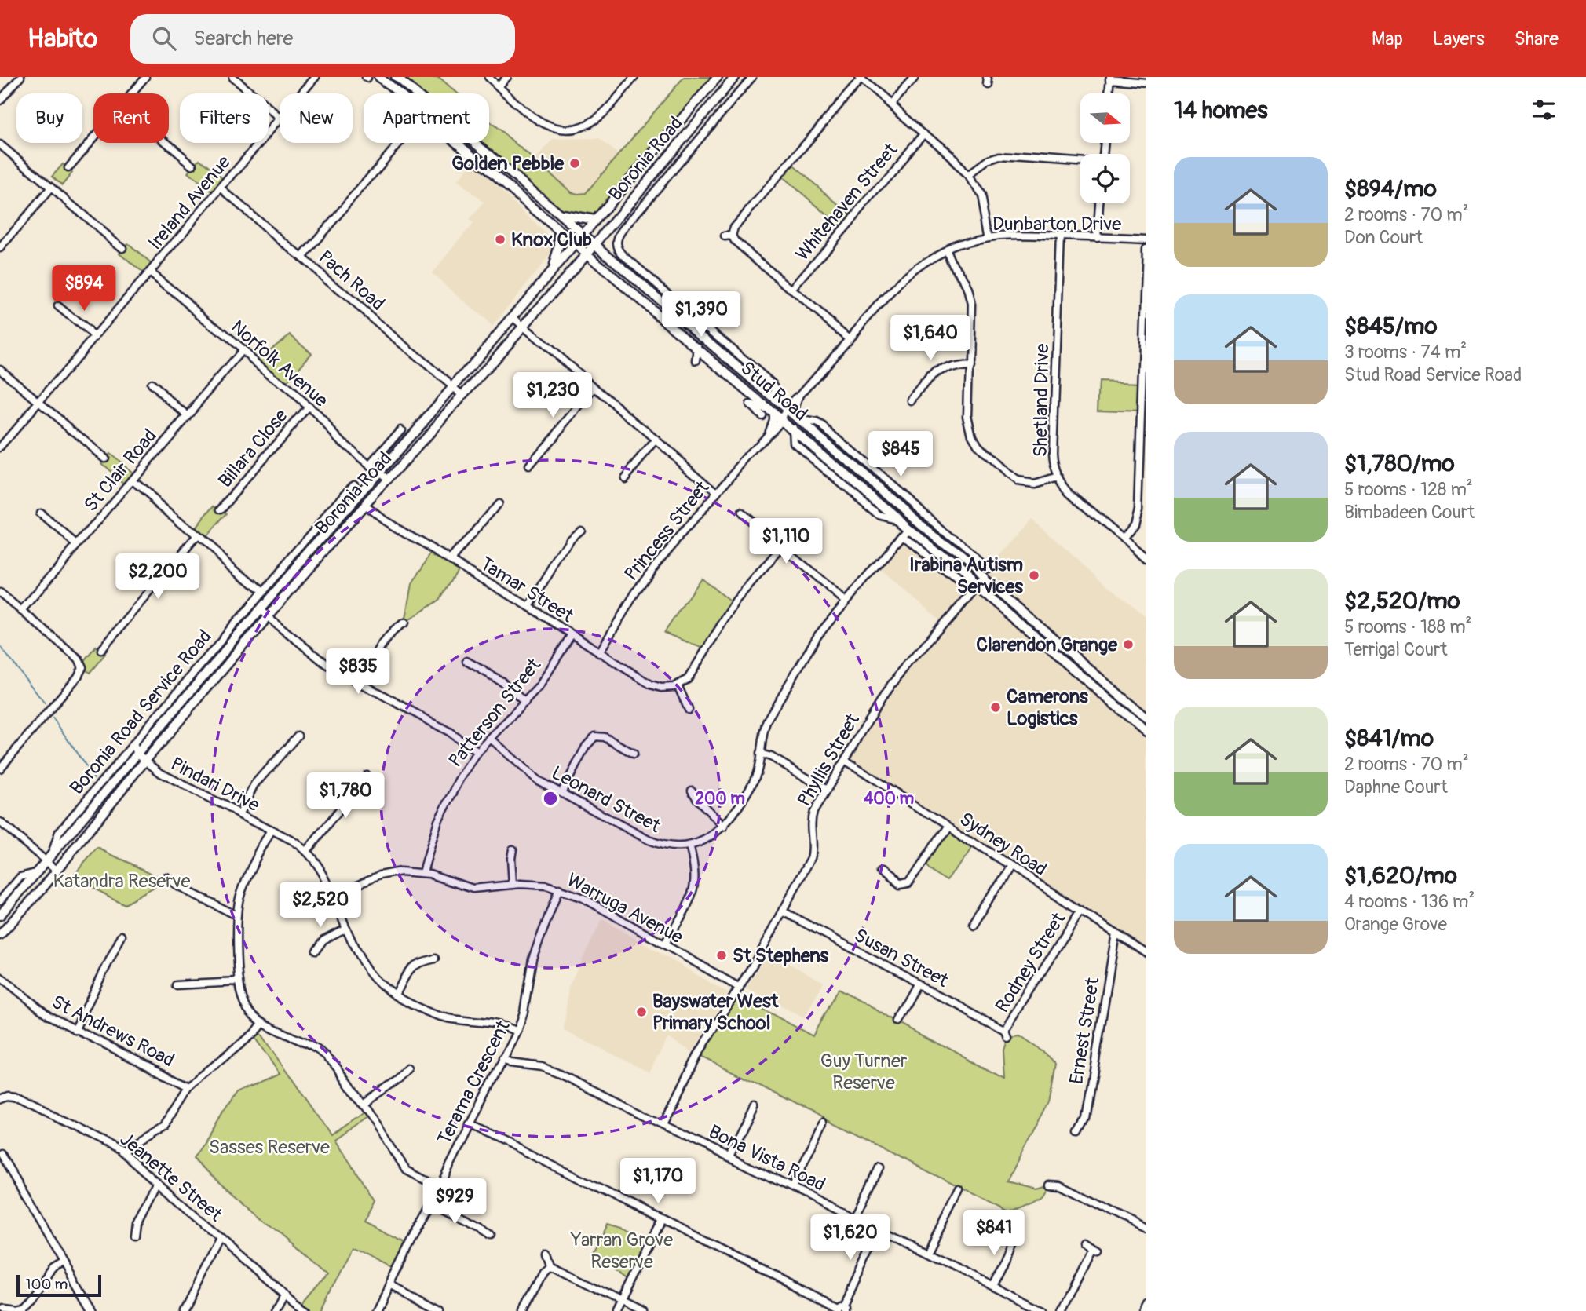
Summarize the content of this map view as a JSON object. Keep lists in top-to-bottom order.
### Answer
{
  "streets": {
    "main road": ["Boronia Road", "Stud Road"],
    "street": [
      "Whitehaven Street",
      "Ireland Avenue",
      "Dunbarton Drive",
      "Pach Road",
      "Norfolk Avenue",
      "Shetland Drive",
      "Billara Close",
      "St Clair Road",
      "Princess Street",
      "Tamar Street",
      "Boronia Road Service Road",
      "Patterson Street",
      "Phyllis Street",
      "Pindari Drive",
      "Leonard Street",
      "Sydney Road",
      "Warruga Avenue",
      "Susan Street",
      "Rodney Street",
      "St Andrews Road",
      "Ernest Street",
      "Terama Crescent",
      "Bona Vista Road",
      "Jeanette Street"
    ]
  },
  "crossings": [
    ["Boronia Road", "Pach Road"],
    ["Boronia Road", "Norfolk Avenue"],
    ["Boronia Road", "Stud Road"],
    ["Boronia Road", "Tamar Street"],
    ["Boronia Road", "Boronia Road Service Road"],
    ["Boronia Road", "Pindari Drive"],
    ["Ireland Avenue", "Pach Road"],
    ["Ireland Avenue", "Norfolk Avenue"],
    ["Dunbarton Drive", "Stud Road"],
    ["Dunbarton Drive", "Shetland Drive"],
    ["Dunbarton Drive", "Princess Street"],
    ["Norfolk Avenue", "Billara Close"],
    ["Norfolk Avenue", "St Clair Road"],
    ["Stud Road", "Princess Street"],
    ["Stud Road", "Phyllis Street"],
    ["Stud Road", "Leonard Street"],
    ["Princess Street", "Tamar Street"],
    ["Tamar Street", "Patterson Street"],
    ["Patterson Street", "Leonard Street"],
    ["Patterson Street", "Warruga Avenue"],
    ["Phyllis Street", "Sydney Road"],
    ["Phyllis Street", "Warruga Avenue"],
    ["Phyllis Street", "Susan Street"],
    ["Phyllis Street", "Bona Vista Road"],
    ["Pindari Drive", "Warruga Avenue"],
    ["Pindari Drive", "Terama Crescent"],
    ["Sydney Road", "Rodney Street"],
    ["Sydney Road", "Ernest Street"],
    ["Warruga Avenue", "Terama Crescent"],
    ["Susan Street", "Rodney Street"],
    ["Terama Crescent", "Bona Vista Road"]
  ],
  "parks": [
    "Katandra Reserve",
    "Guy Turner Reserve",
    "Sasses Reserve",
    "Yarran Grove Reserve"
  ],
  "places": [
    "Golden Pebble",
    "Knox Club",
    "Irabina Autism Services",
    "Clarendon Grange",
    "Camerons Logistics",
    "St Stephens",
    "Bayswater West Primary School"
  ],
  "scale_bar": "100 m",
  "north": "right",
  "page": {
    "header": "Habito",
    "search": "Search here",
    "nav": ["Map", "Layers", "Share"],
    "heading": "14 homes",
    "chip": [
      "Buy",
      "Rent",
      "Filters",
      "New",
      "Apartment"
    ],
    "list": [
      {
        "name": "$894/mo",
        "note": "2 rooms · 70 m² · Don Court"
      },
      {
        "name": "$845/mo",
        "note": "3 rooms · 74 m² · Stud Road Service Road"
      },
      {
        "name": "$1,780/mo",
        "note": "5 rooms · 128 m² · Bimbadeen Court"
      },
      {
        "name": "$2,520/mo",
        "note": "5 rooms · 188 m² · Terrigal Court"
      },
      {
        "name": "$841/mo",
        "note": "2 rooms · 70 m² · Daphne Court"
      },
      {
        "name": "$1,620/mo",
        "note": "4 rooms · 136 m² · Orange Grove"
      }
    ],
    "price": [
      "$894",
      "$1,390",
      "$1,640",
      "$1,230",
      "$845",
      "$1,110",
      "$2,200",
      "$835",
      "$1,780",
      "$2,520",
      "$1,170",
      "$929",
      "$841",
      "$1,620"
    ],
    "scale": "100 m"
  },
  "rings": ["200 m", "400 m"]
}
